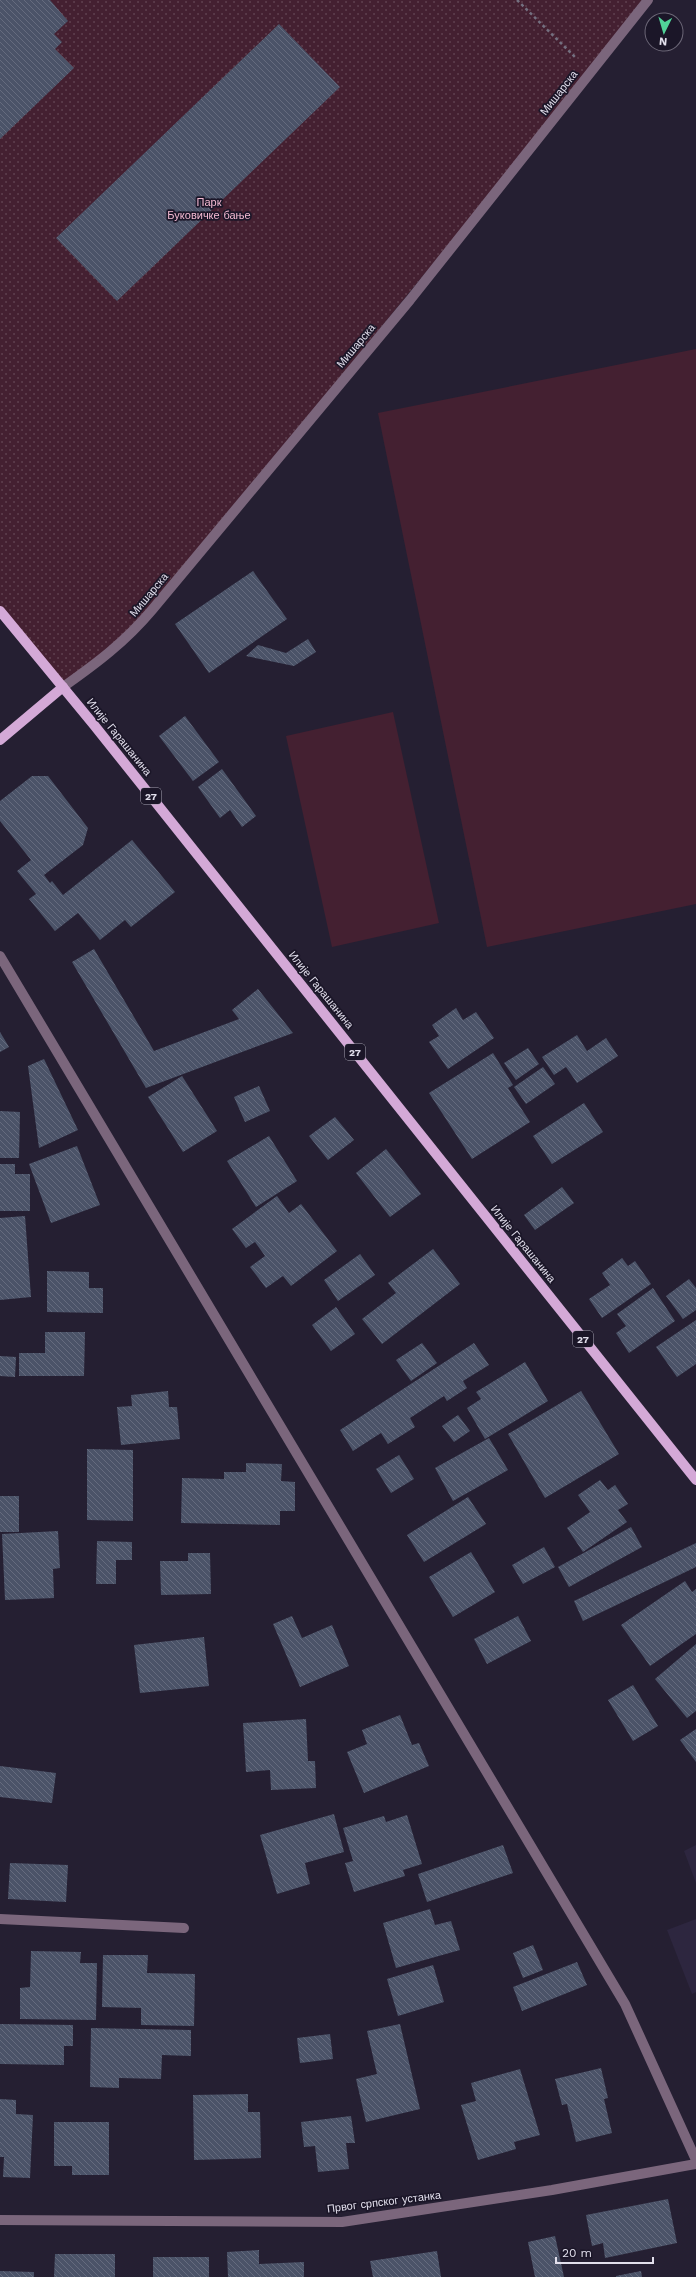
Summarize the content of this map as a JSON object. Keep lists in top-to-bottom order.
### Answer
{
  "streets": {
    "main road": ["Илије Гарашанина", "27"],
    "street": ["Мишарска", "Првог српског устанка"]
  },
  "crossings": [
    ["Мишарска", "Илије Гарашанина"]
  ],
  "parks": ["Парк Буковичке бање"],
  "scale_bar": "20 m",
  "north": "bottom"
}
